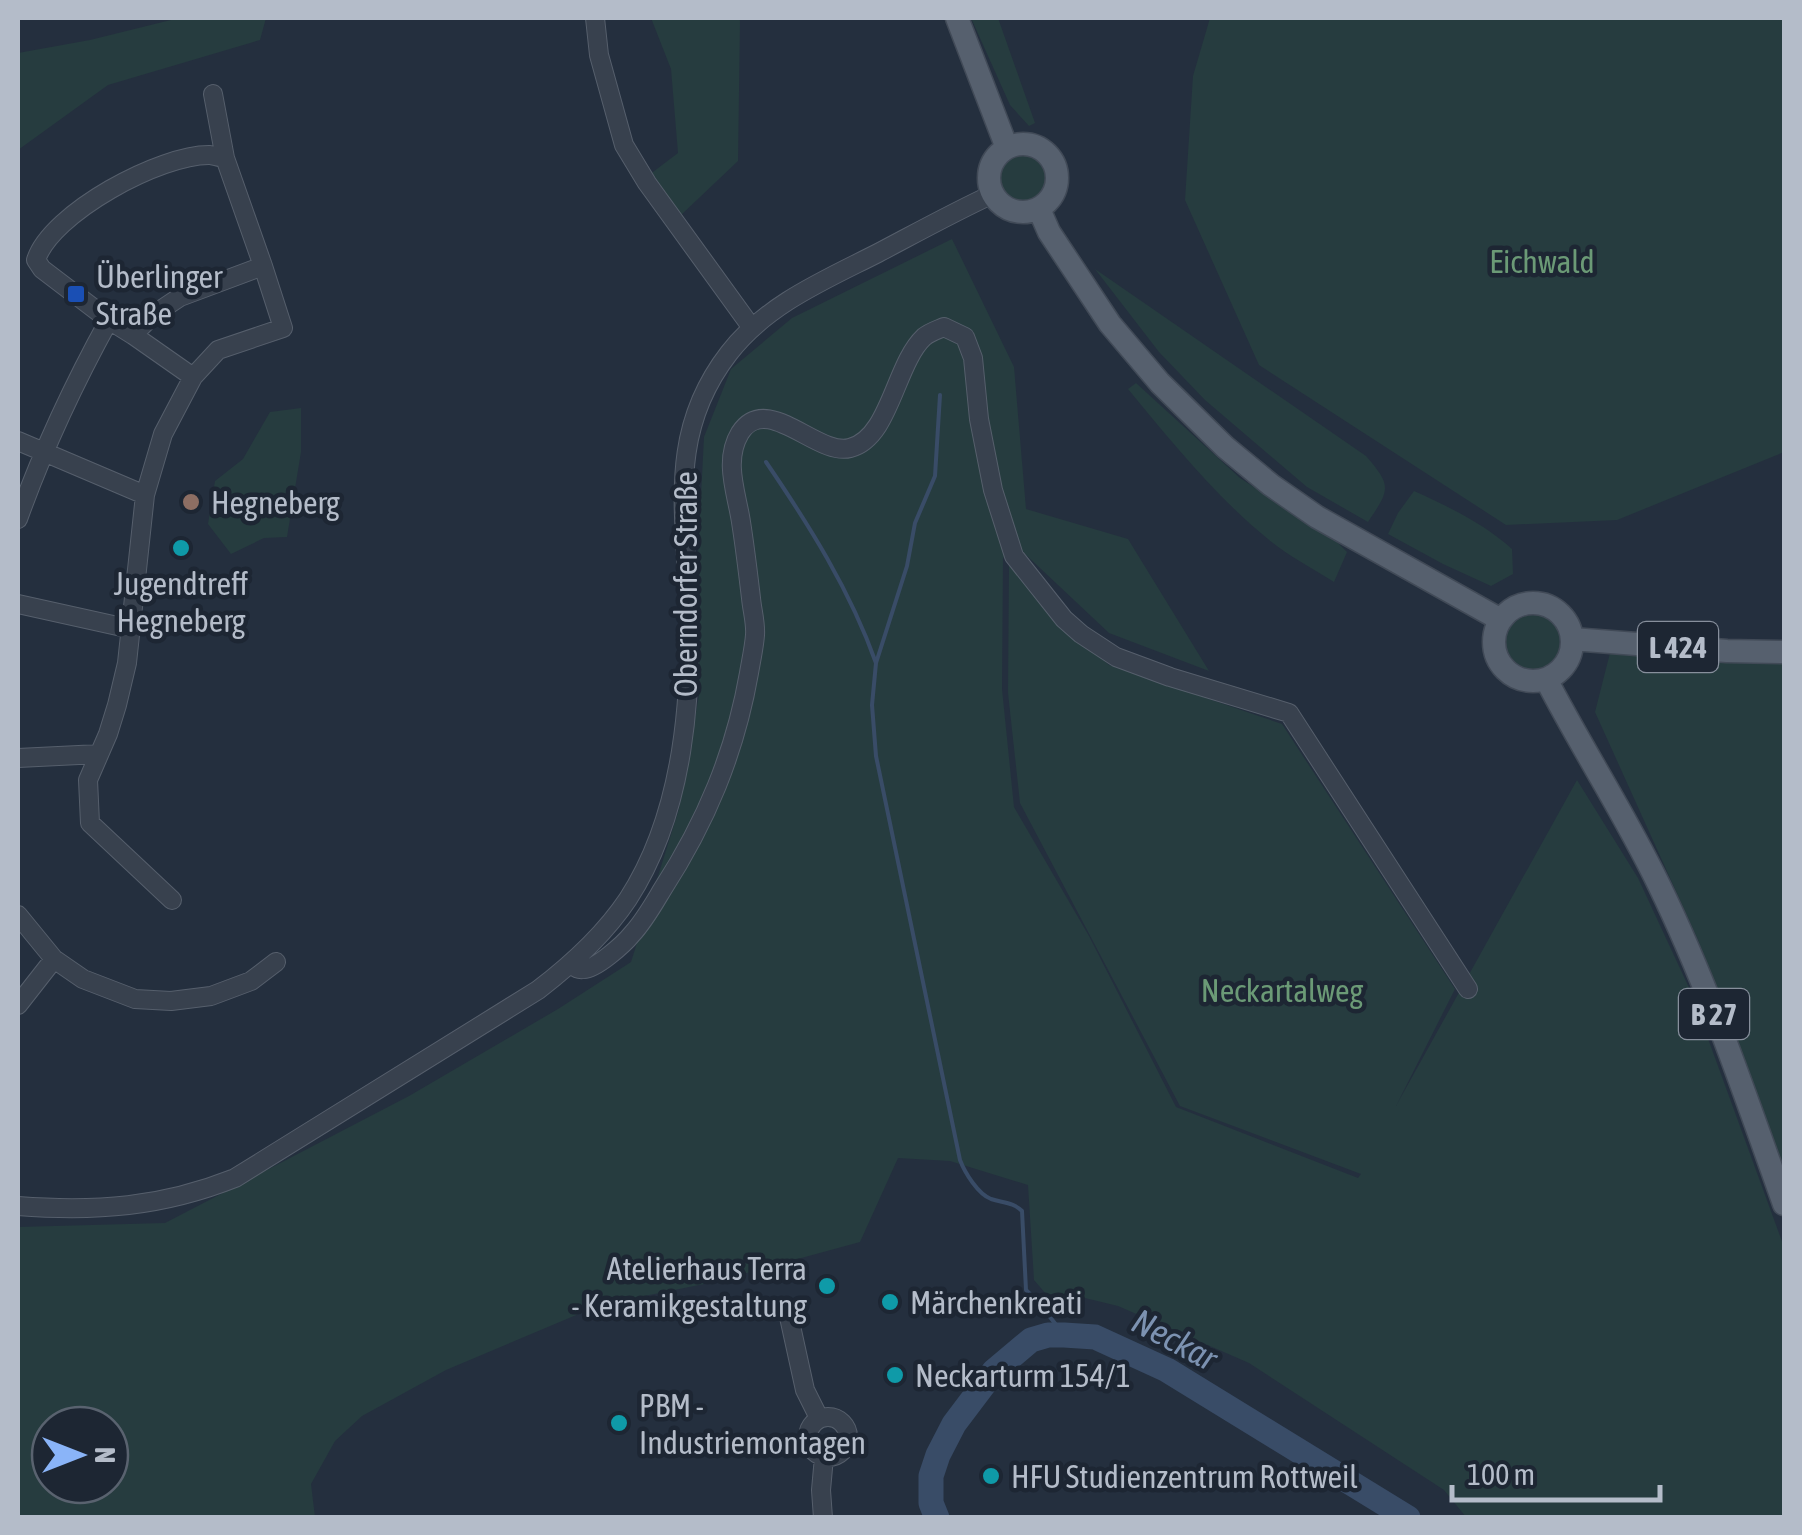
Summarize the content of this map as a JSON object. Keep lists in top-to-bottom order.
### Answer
{
  "streets": {
    "main road": ["L 424", "B 27"],
    "street": ["Oberndorfer Straße"]
  },
  "crossings": [
    ["L 424", "B 27"]
  ],
  "water": ["Neckar"],
  "parks": ["Eichwald", "Neckartalweg"],
  "places": {
    "transit": ["Überlinger Straße"],
    "other": [
      "Hegneberg",
      "Jugendtreff Hegneberg",
      "Atelierhaus Terra - Keramikgestaltung",
      "Märchenkreati",
      "Neckarturm 154/1",
      "PBM - Industriemontagen",
      "HFU Studienzentrum Rottweil"
    ]
  },
  "scale_bar": "100 m",
  "north": "right"
}
